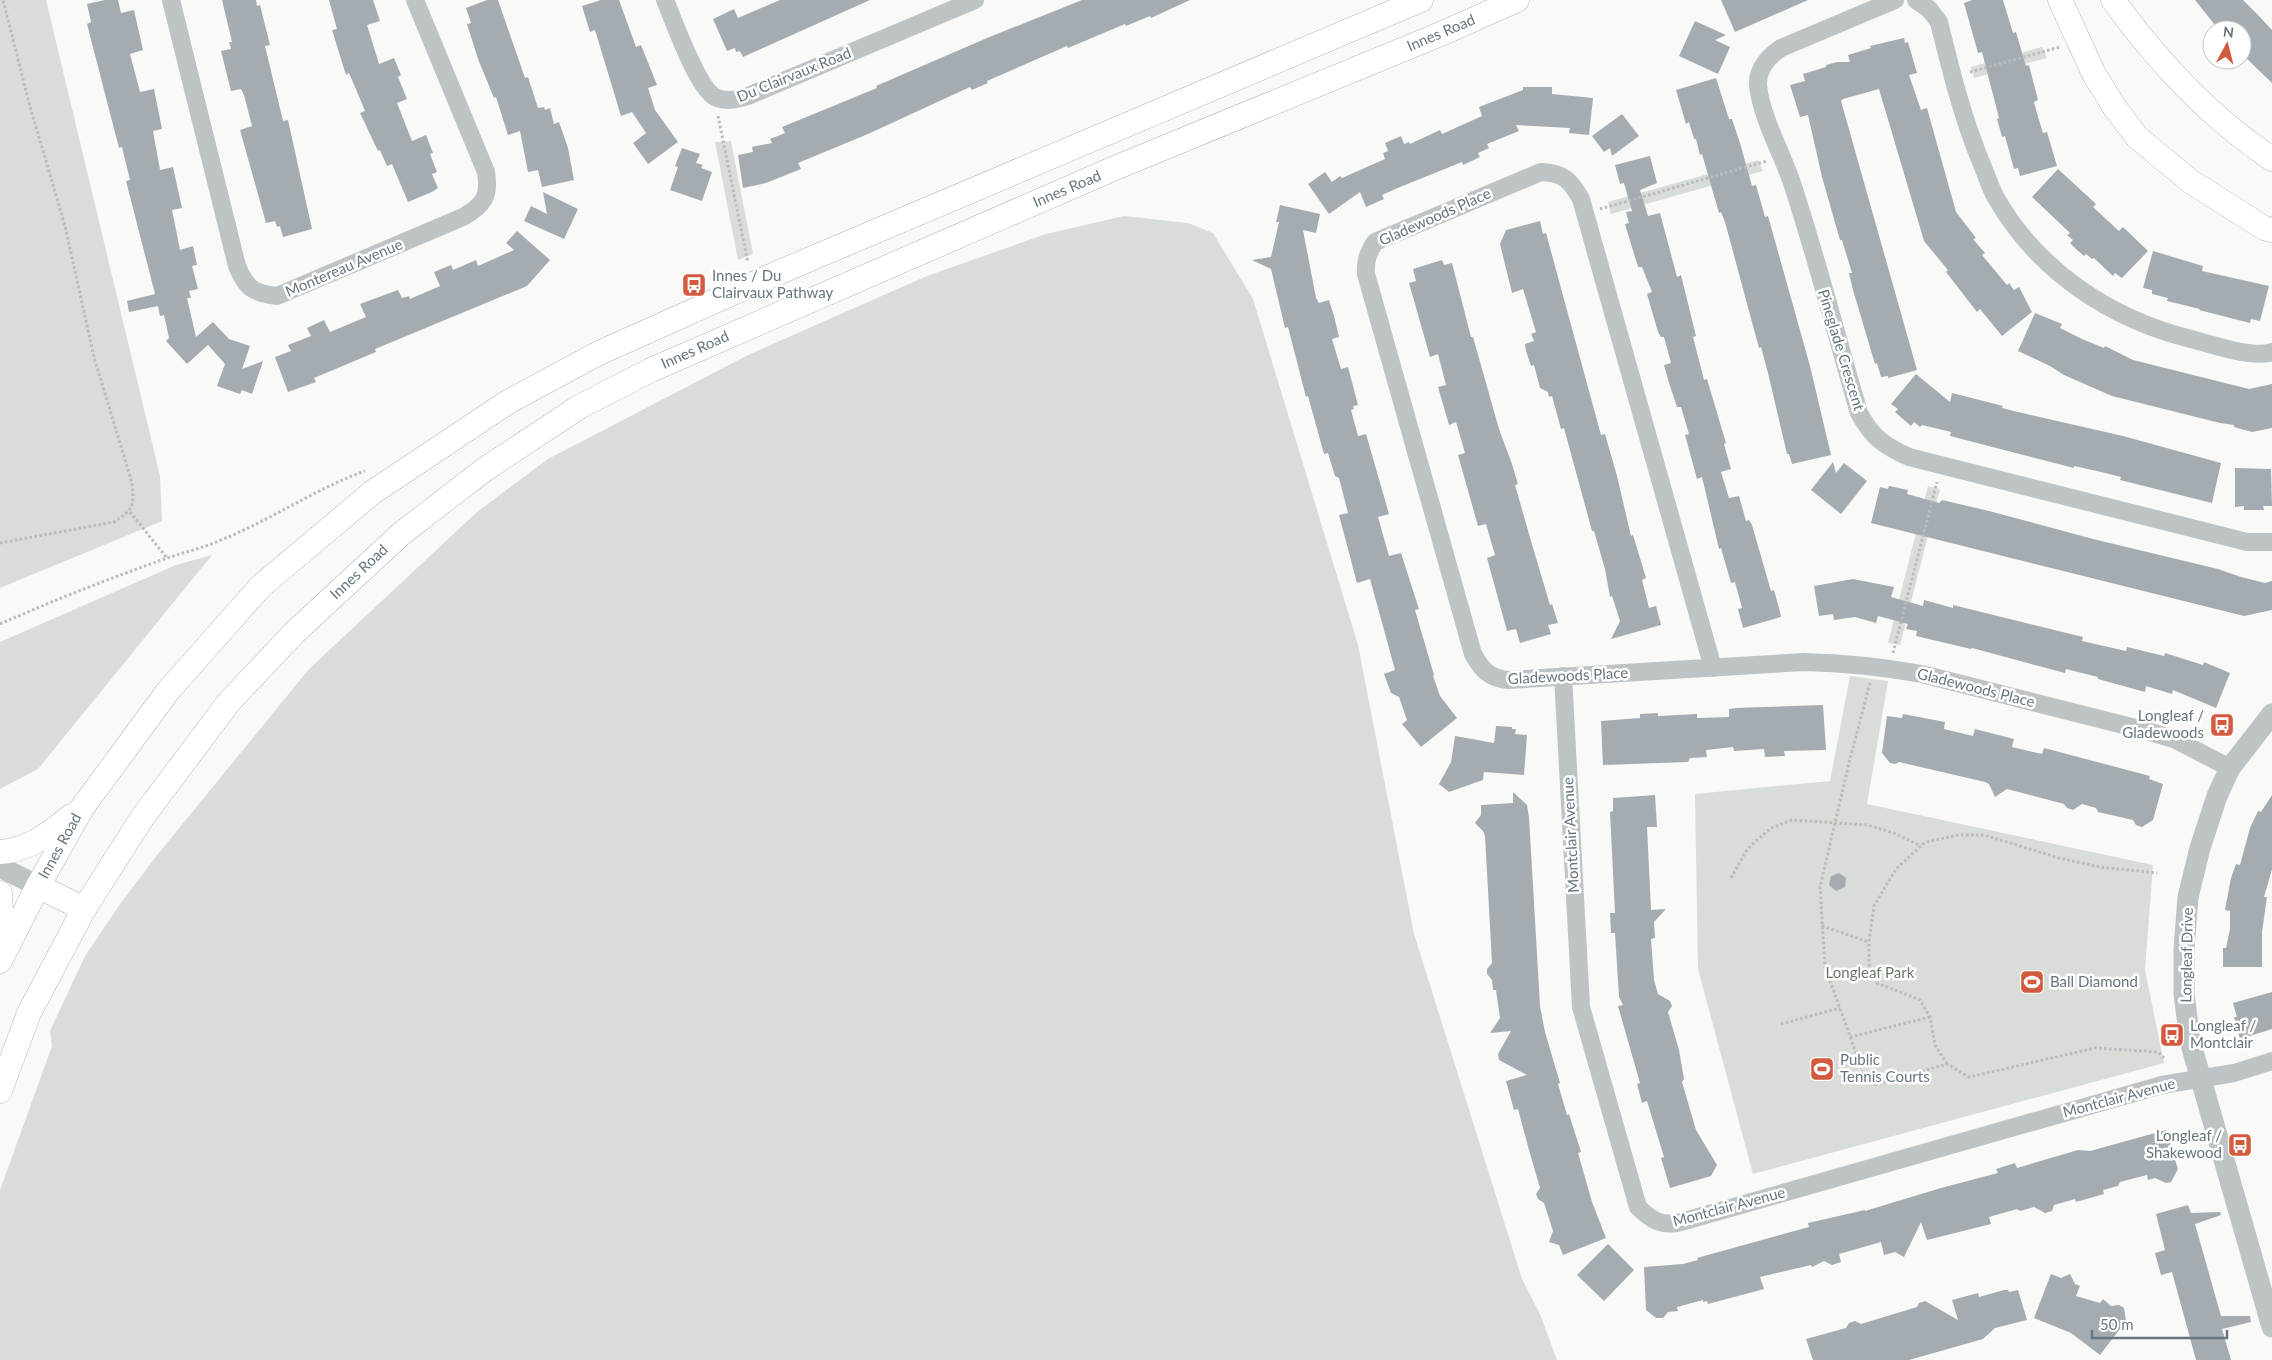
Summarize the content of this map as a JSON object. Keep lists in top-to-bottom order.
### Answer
{
  "streets": {
    "main road": ["Innes Road"],
    "street": [
      "Du Clairvaux Road",
      "Gladewoods Place",
      "Montereau Avenue",
      "Pineglade Crescent",
      "Montclair Avenue",
      "Longleaf Drive"
    ]
  },
  "crossings": [
    ["Gladewoods Place", "Montclair Avenue"],
    ["Gladewoods Place", "Longleaf Drive"],
    ["Montclair Avenue", "Longleaf Drive"]
  ],
  "parks": ["Longleaf Park"],
  "places": {
    "bus stop": [
      "Innes / Du Clairvaux Pathway",
      "Longleaf / Gladewoods",
      "Longleaf / Montclair",
      "Longleaf / Shakewood"
    ],
    "sports": ["Ball Diamond", "Public Tennis Courts"]
  },
  "scale_bar": "50 m",
  "north": "top"
}
